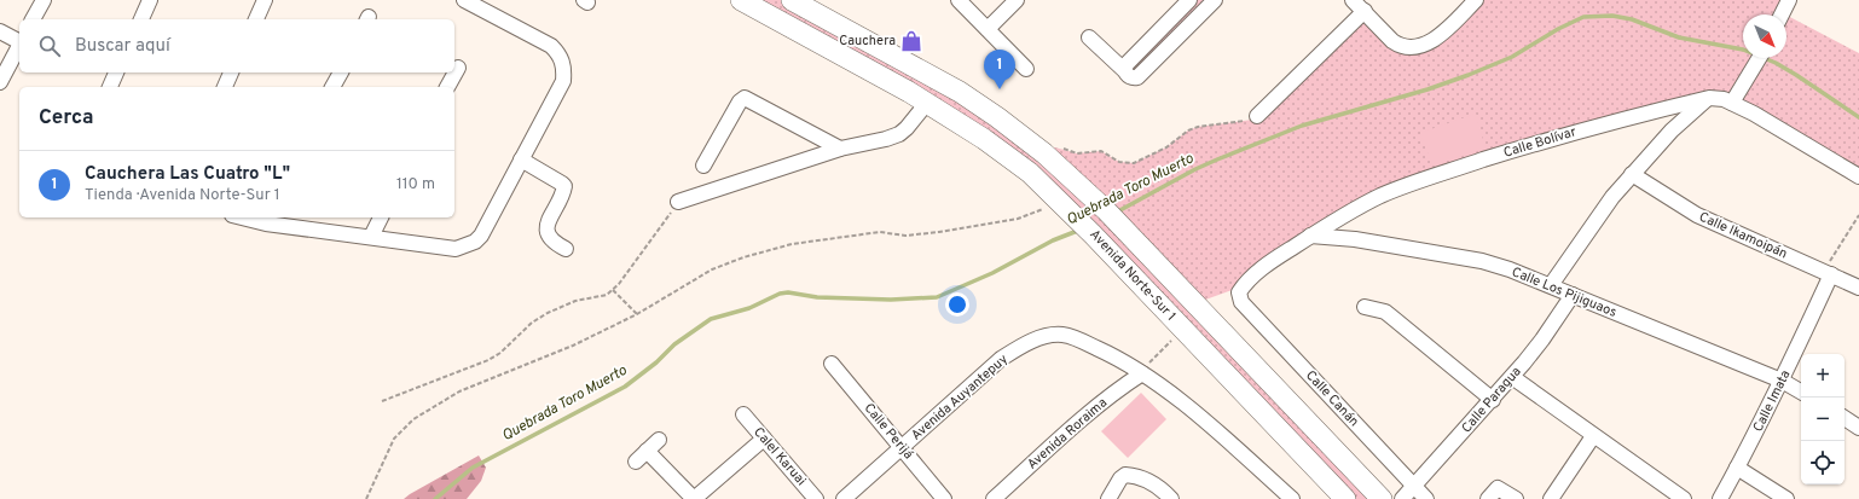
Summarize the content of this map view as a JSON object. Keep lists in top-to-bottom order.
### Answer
{
  "streets": {
    "main road": ["Avenida Norte-Sur 1"],
    "street": [
      "Calle Bolívar",
      "Calle Ikamoipán",
      "Calle Los Pijiguaos",
      "Avenida Auyantepuy",
      "Calle Canán",
      "Calle Paragua",
      "Calle Imata",
      "Calle Perijá",
      "Avenida Roraima",
      "Calel Karuai"
    ]
  },
  "crossings": [
    ["Calle Bolívar", "Calle Los Pijiguaos"],
    ["Calle Bolívar", "Calle Canán"],
    ["Calle Ikamoipán", "Calle Imata"],
    ["Calle Los Pijiguaos", "Calle Paragua"],
    ["Calle Los Pijiguaos", "Calle Imata"],
    ["Avenida Auyantepuy", "Calle Perijá"],
    ["Avenida Auyantepuy", "Avenida Roraima"],
    ["Calle Canán", "Calle Paragua"]
  ],
  "water": ["Quebrada Toro Muerto"],
  "places": {
    "shop": ["Cauchera"]
  },
  "north": "bottom right",
  "page": {
    "search": "Buscar aquí",
    "pins": "1",
    "heading": "Cerca",
    "list": [
      {
        "mark": "1",
        "name": "Cauchera Las Cuatro \"L\"",
        "note": "Tienda · Avenida Norte-Sur 1",
        "value": "110 m"
      }
    ],
    "map_buttons": ["+", "−"]
  }
}
